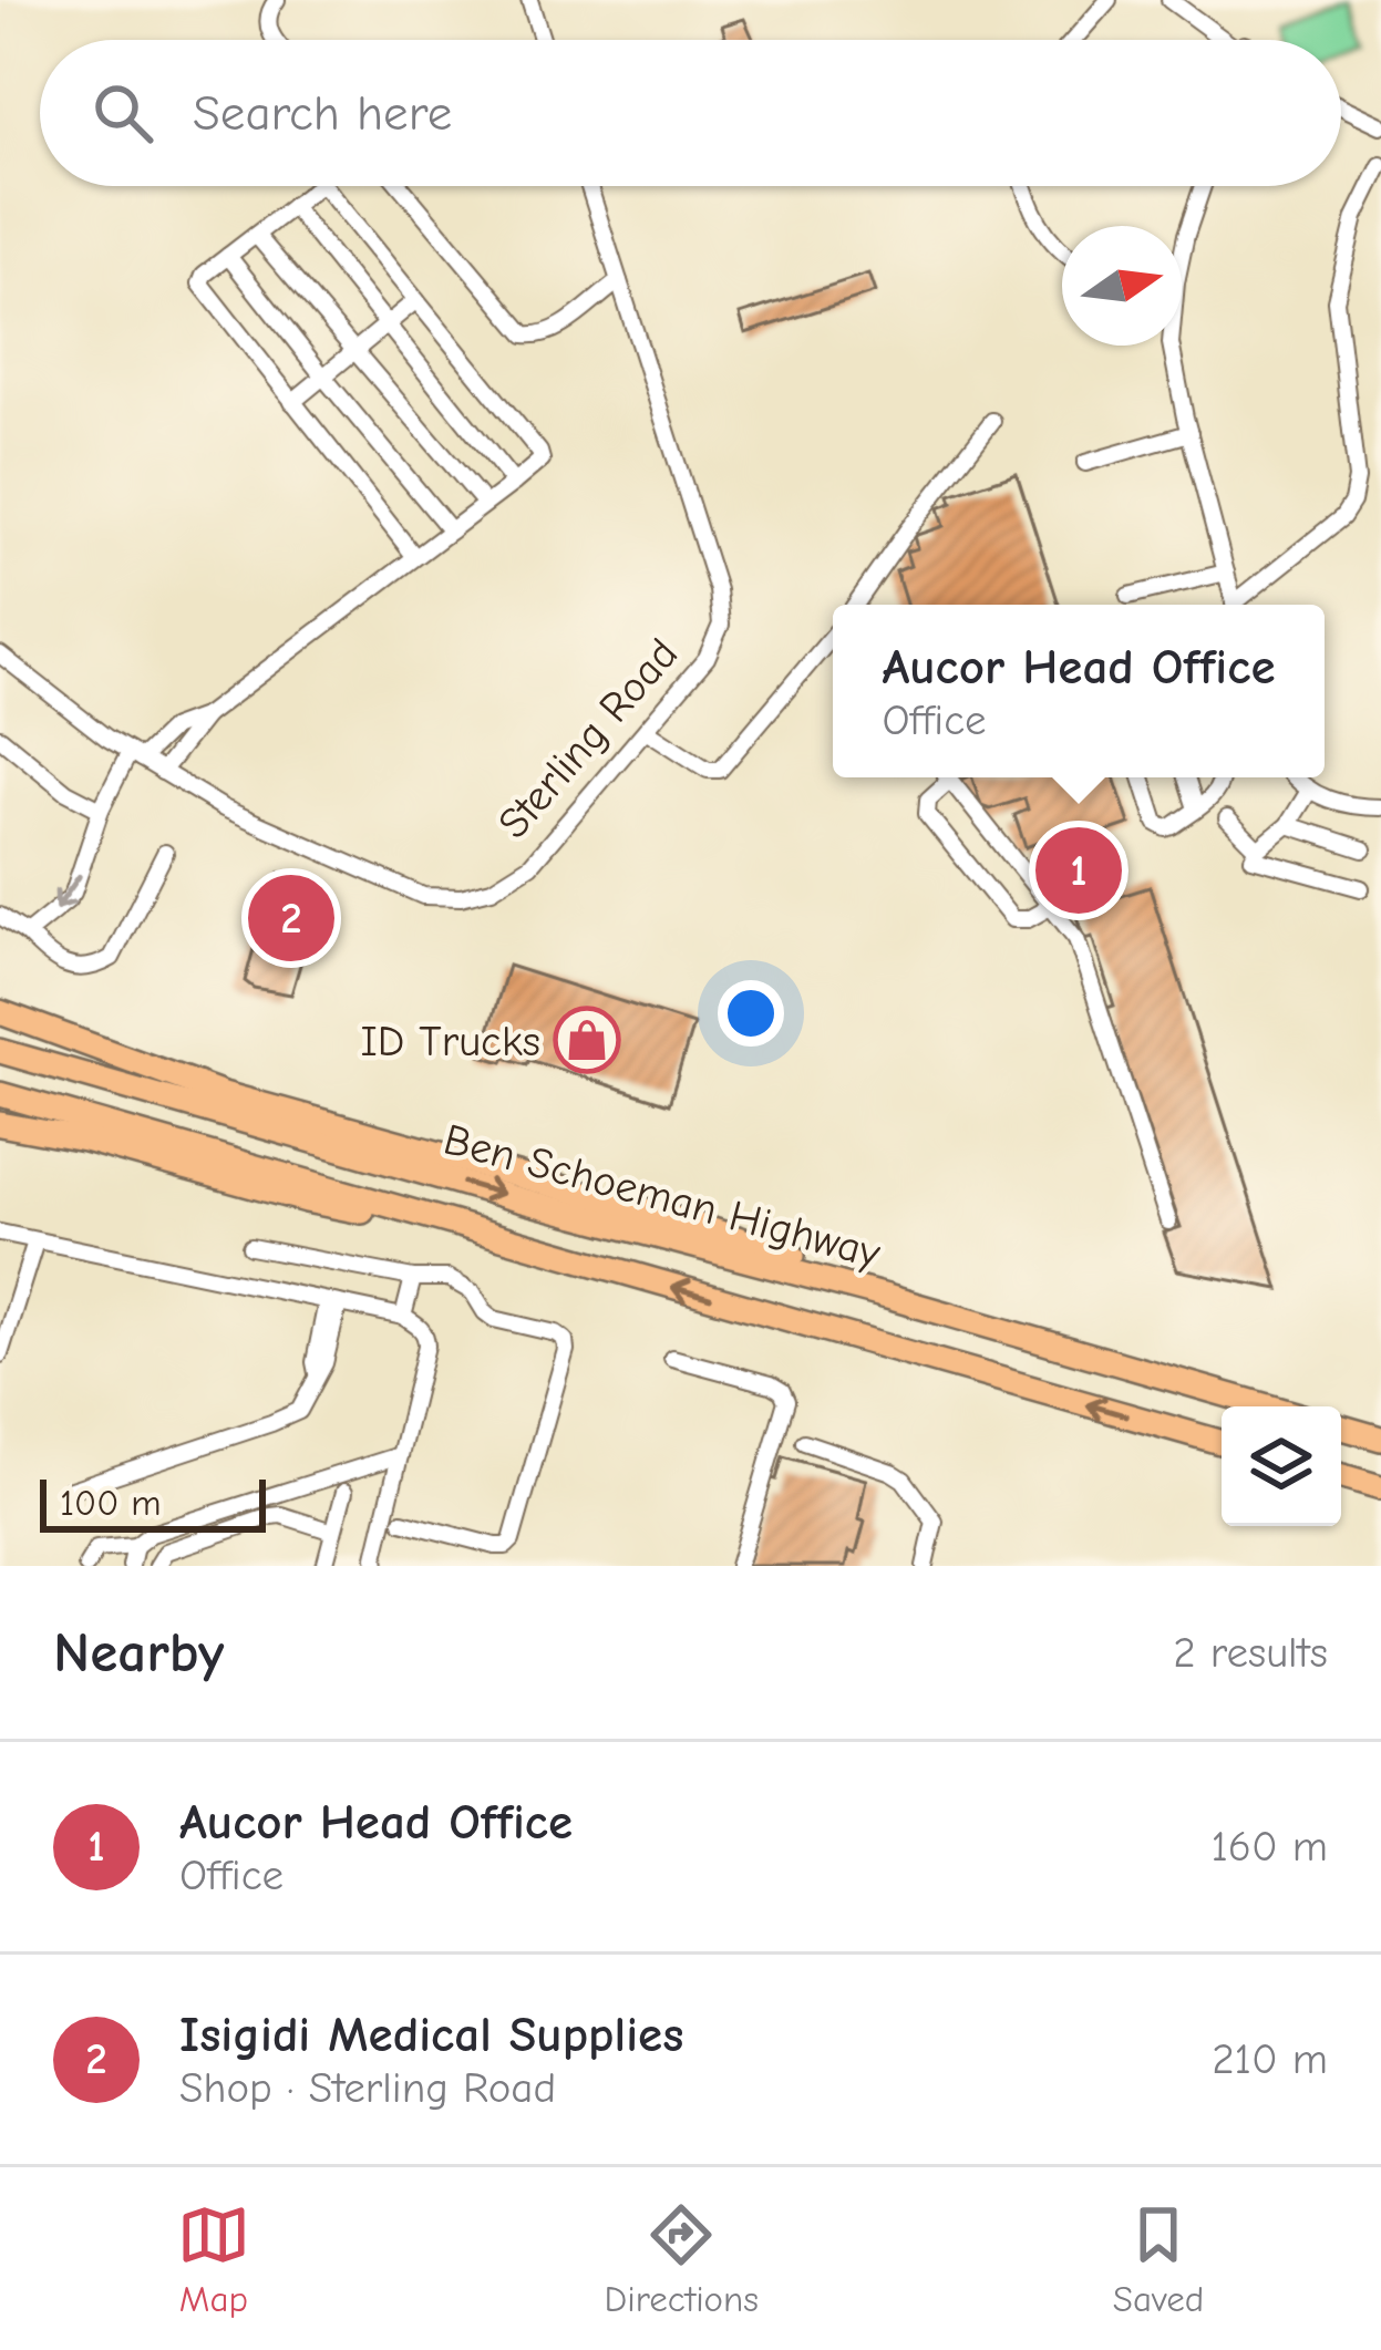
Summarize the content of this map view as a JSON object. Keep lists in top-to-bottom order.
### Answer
{
  "streets": {
    "highway": ["Ben Schoeman Highway"],
    "street": ["Sterling Road"]
  },
  "places": {
    "shop": ["ID Trucks"]
  },
  "scale_bar": "100 m",
  "north": "right",
  "page": {
    "search": "Search here",
    "popup": ["Aucor Head Office", "Office"],
    "pins": ["1", "2"],
    "scale": "100 m",
    "heading": ["Nearby", "2 results"],
    "list": [
      {
        "mark": "1",
        "name": "Aucor Head Office",
        "note": "Office",
        "value": "160 m"
      },
      {
        "mark": "2",
        "name": "Isigidi Medical Supplies",
        "note": "Shop · Sterling Road",
        "value": "210 m"
      }
    ],
    "nav": ["Map", "Directions", "Saved"]
  }
}
